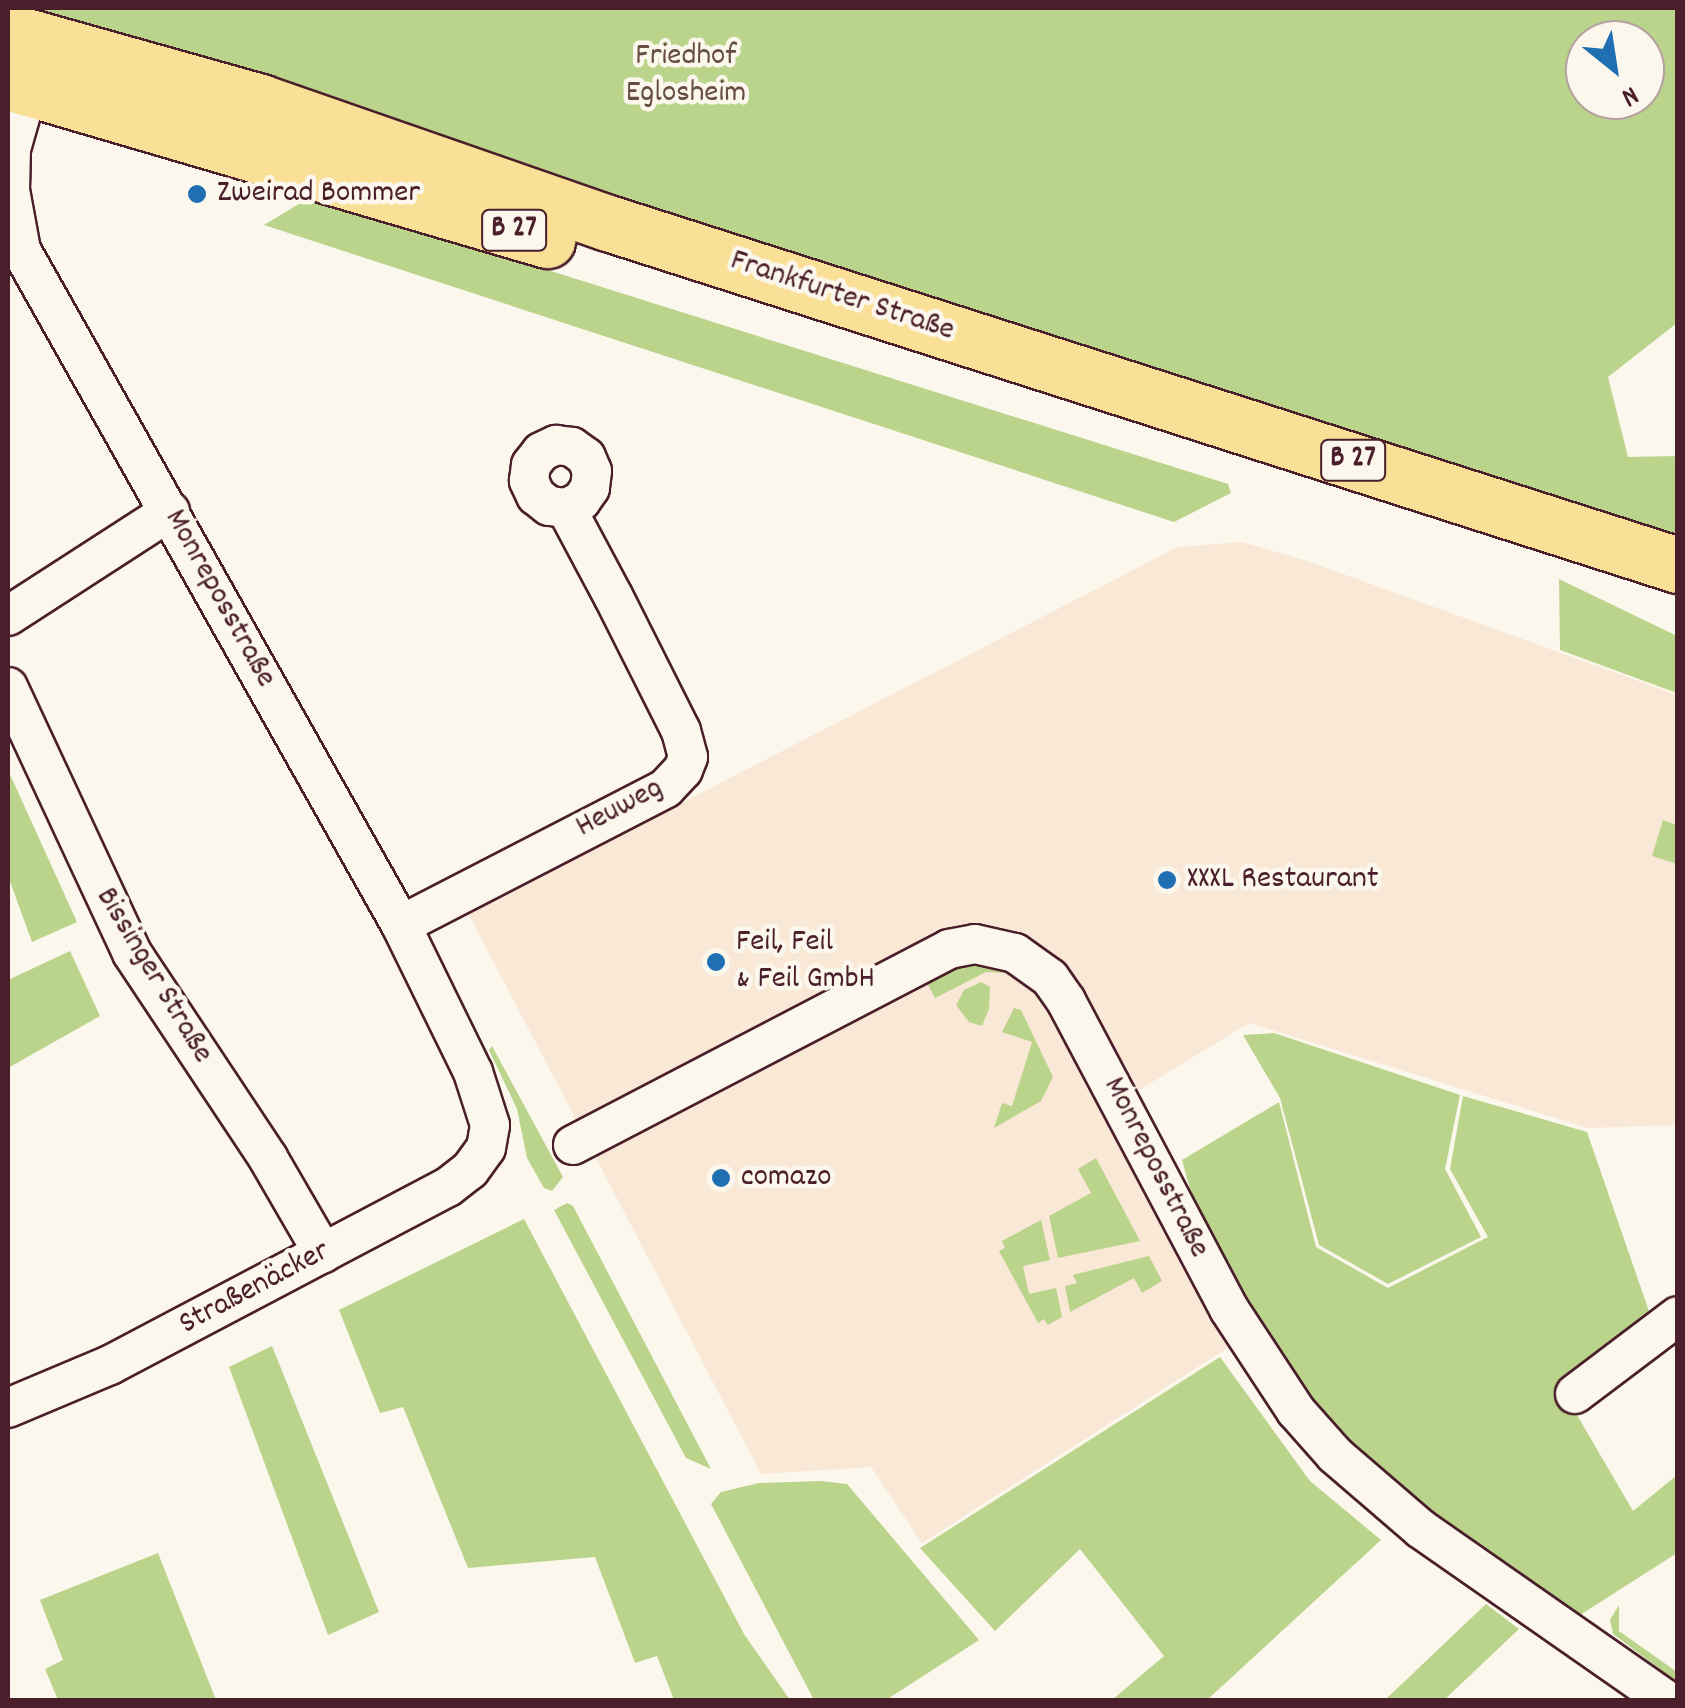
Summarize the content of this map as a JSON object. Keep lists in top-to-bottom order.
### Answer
{
  "streets": {
    "main road": ["B 27", "Frankfurter Straße"],
    "street": [
      "Monreposstraße",
      "Heuweg",
      "Bissinger Straße",
      "Straßenäcker"
    ]
  },
  "crossings": [
    ["Frankfurter Straße", "Monreposstraße"],
    ["Monreposstraße", "Heuweg"],
    ["Monreposstraße", "Straßenäcker"],
    ["Bissinger Straße", "Straßenäcker"]
  ],
  "parks": ["Friedhof Eglosheim"],
  "places": [
    "Zweirad Bommer",
    "XXXL Restaurant",
    "Feil, Feil & Feil GmbH",
    "comazo"
  ],
  "north": "bottom right"
}
